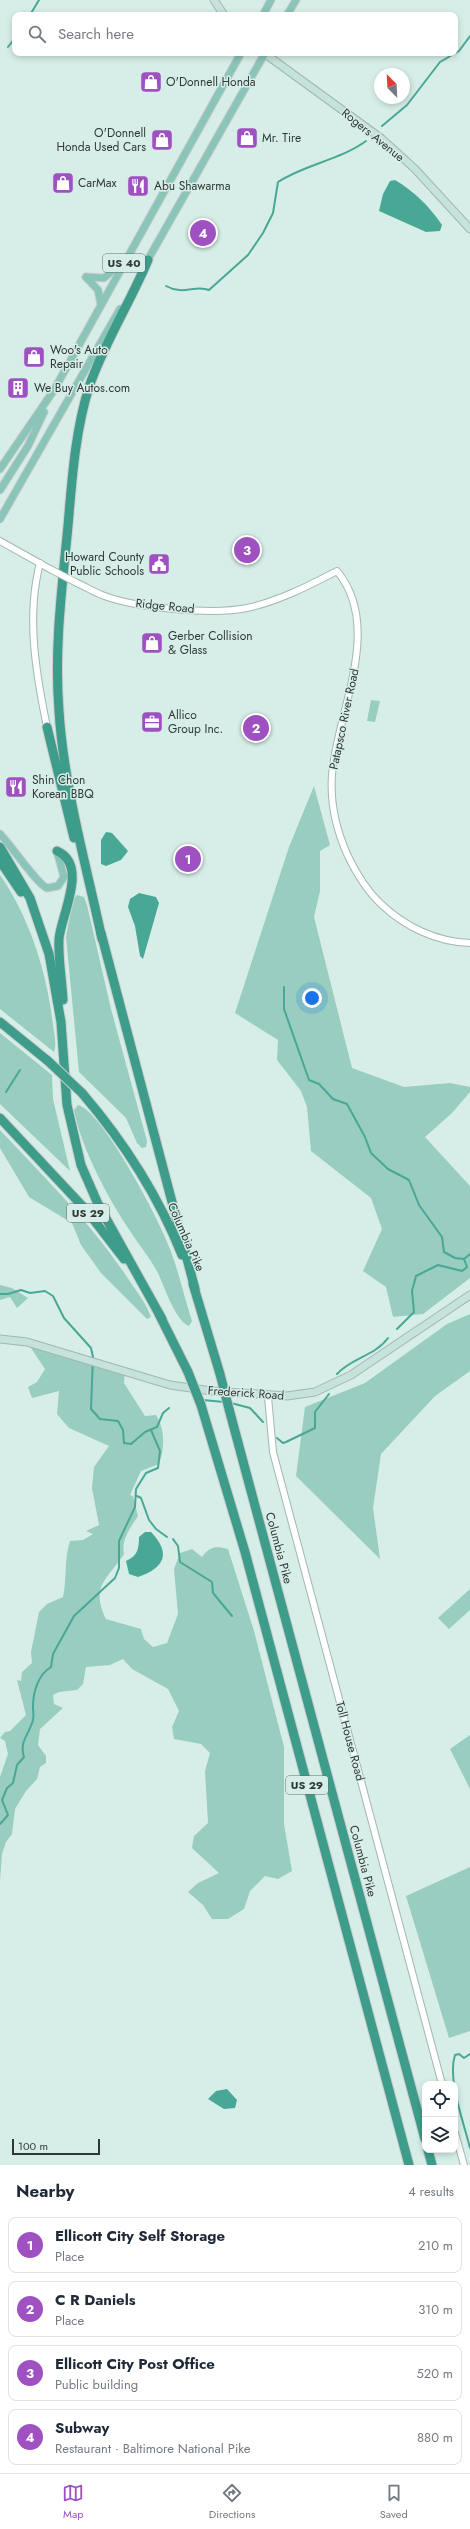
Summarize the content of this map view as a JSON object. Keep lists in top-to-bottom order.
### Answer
{
  "streets": {
    "highway": ["US 29", "Columbia Pike"],
    "main road": ["Rogers Avenue", "US 40", "Frederick Road"],
    "street": ["Ridge Road", "Patapsco River Road", "Toll House Road"]
  },
  "crossings": [
    ["Ridge Road", "Patapsco River Road"],
    ["Frederick Road", "Toll House Road"]
  ],
  "places": {
    "shop": [
      "O'Donnell Honda",
      "Mr. Tire",
      "O'Donnell Honda Used Cars",
      "CarMax",
      "Woo's Auto Repair",
      "Gerber Collision & Glass"
    ],
    "restaurant": ["Abu Shawarma", "Shin Chon Korean BBQ"],
    "building": ["We Buy Autos.com"],
    "public building": ["Howard County Public Schools"],
    "office": ["Allico Group Inc."]
  },
  "scale_bar": "100 m",
  "north": "top left",
  "page": {
    "search": "Search here",
    "pins": [
      "4",
      "3",
      "2",
      "1"
    ],
    "scale": "100 m",
    "heading": ["Nearby", "4 results"],
    "list": [
      {
        "mark": "1",
        "name": "Ellicott City Self Storage",
        "note": "Place",
        "value": "210 m"
      },
      {
        "mark": "2",
        "name": "C R Daniels",
        "note": "Place",
        "value": "310 m"
      },
      {
        "mark": "3",
        "name": "Ellicott City Post Office",
        "note": "Public building",
        "value": "520 m"
      },
      {
        "mark": "4",
        "name": "Subway",
        "note": "Restaurant · Baltimore National Pike",
        "value": "880 m"
      }
    ],
    "nav": ["Map", "Directions", "Saved"]
  }
}
